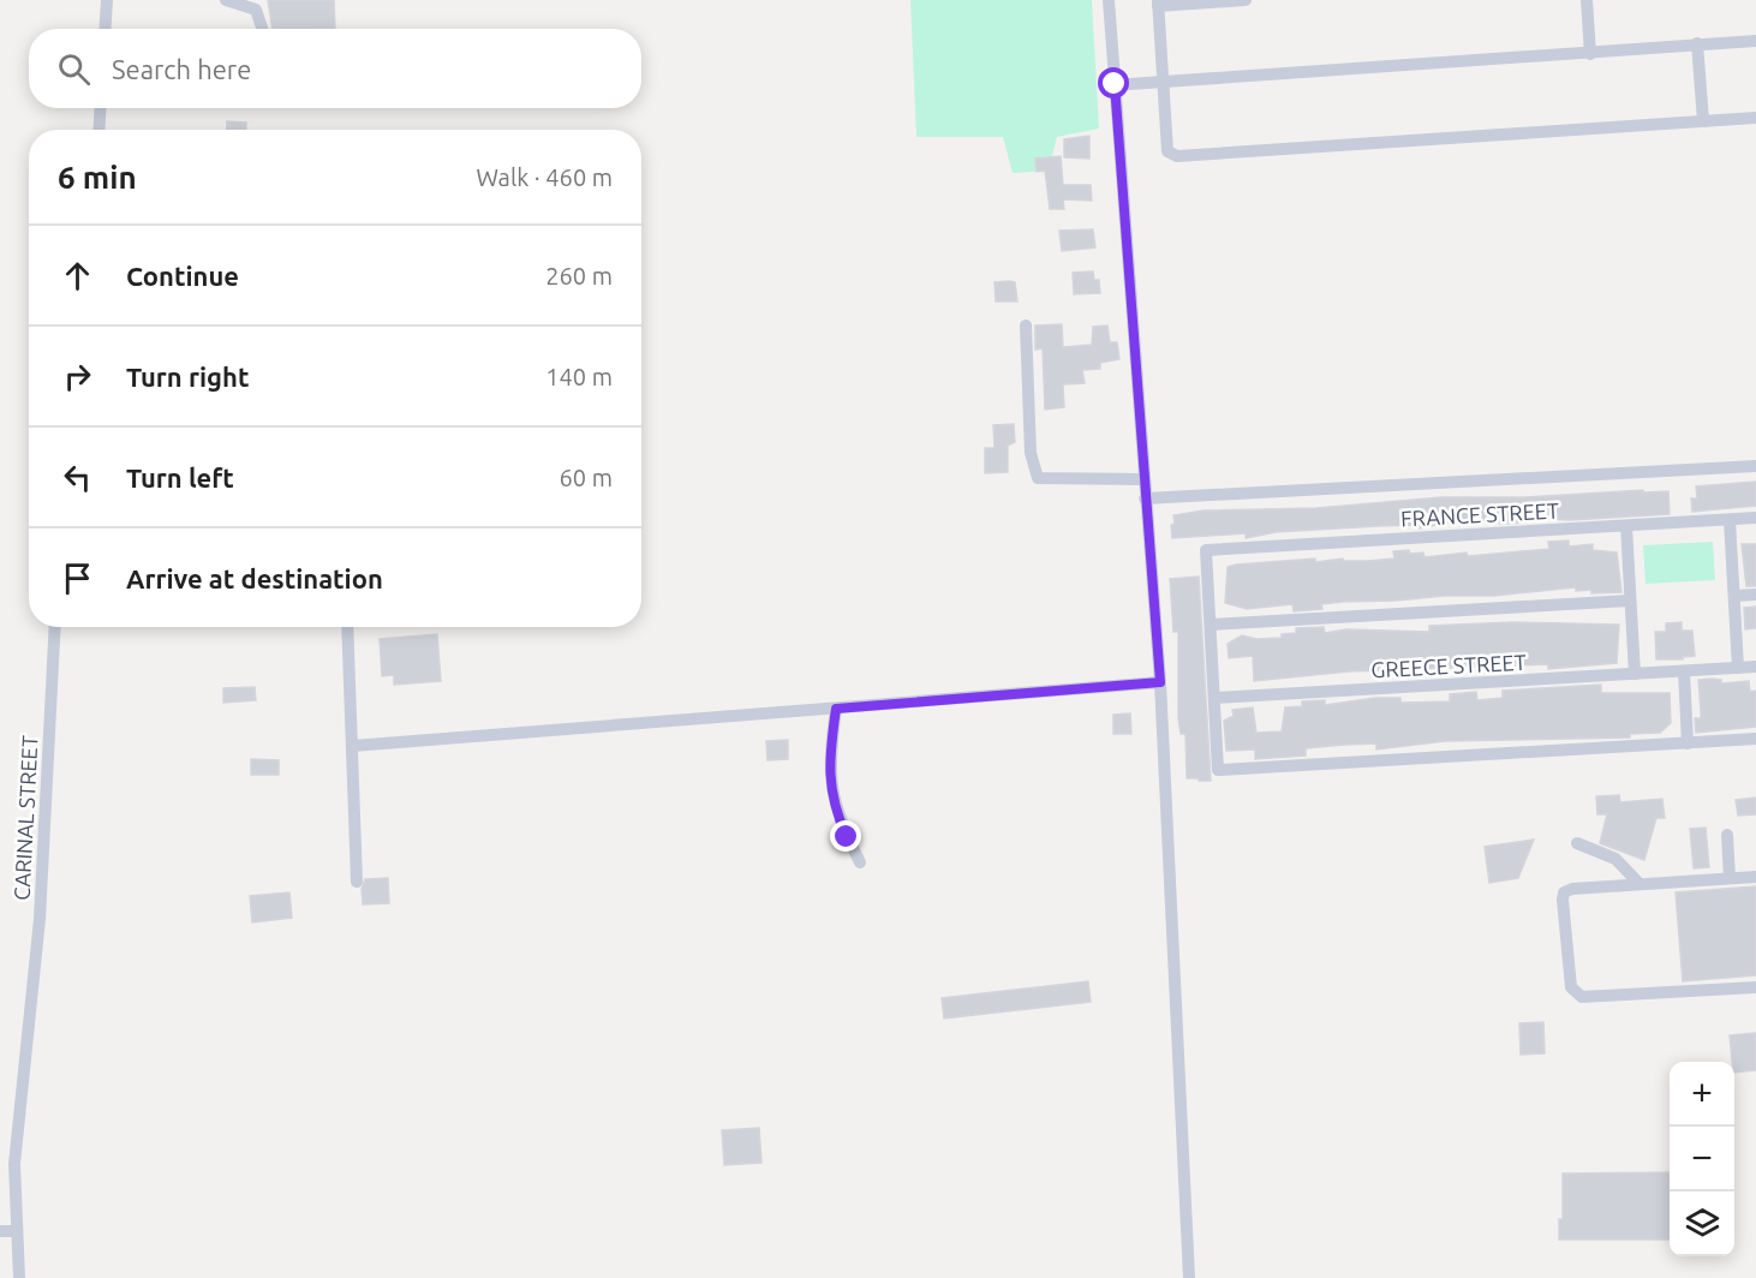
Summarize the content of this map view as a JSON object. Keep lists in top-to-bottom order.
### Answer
{
  "streets": {
    "street": ["FRANCE STREET", "GREECE STREET", "CARINAL STREET"]
  },
  "page": {
    "search": "Search here",
    "heading": ["6 min", "Walk · 460 m"],
    "list": [
      ["Continue", "260 m"],
      ["Turn right", "140 m"],
      ["Turn left", "60 m"],
      "Arrive at destination"
    ],
    "map_buttons": ["+", "−"]
  }
}
